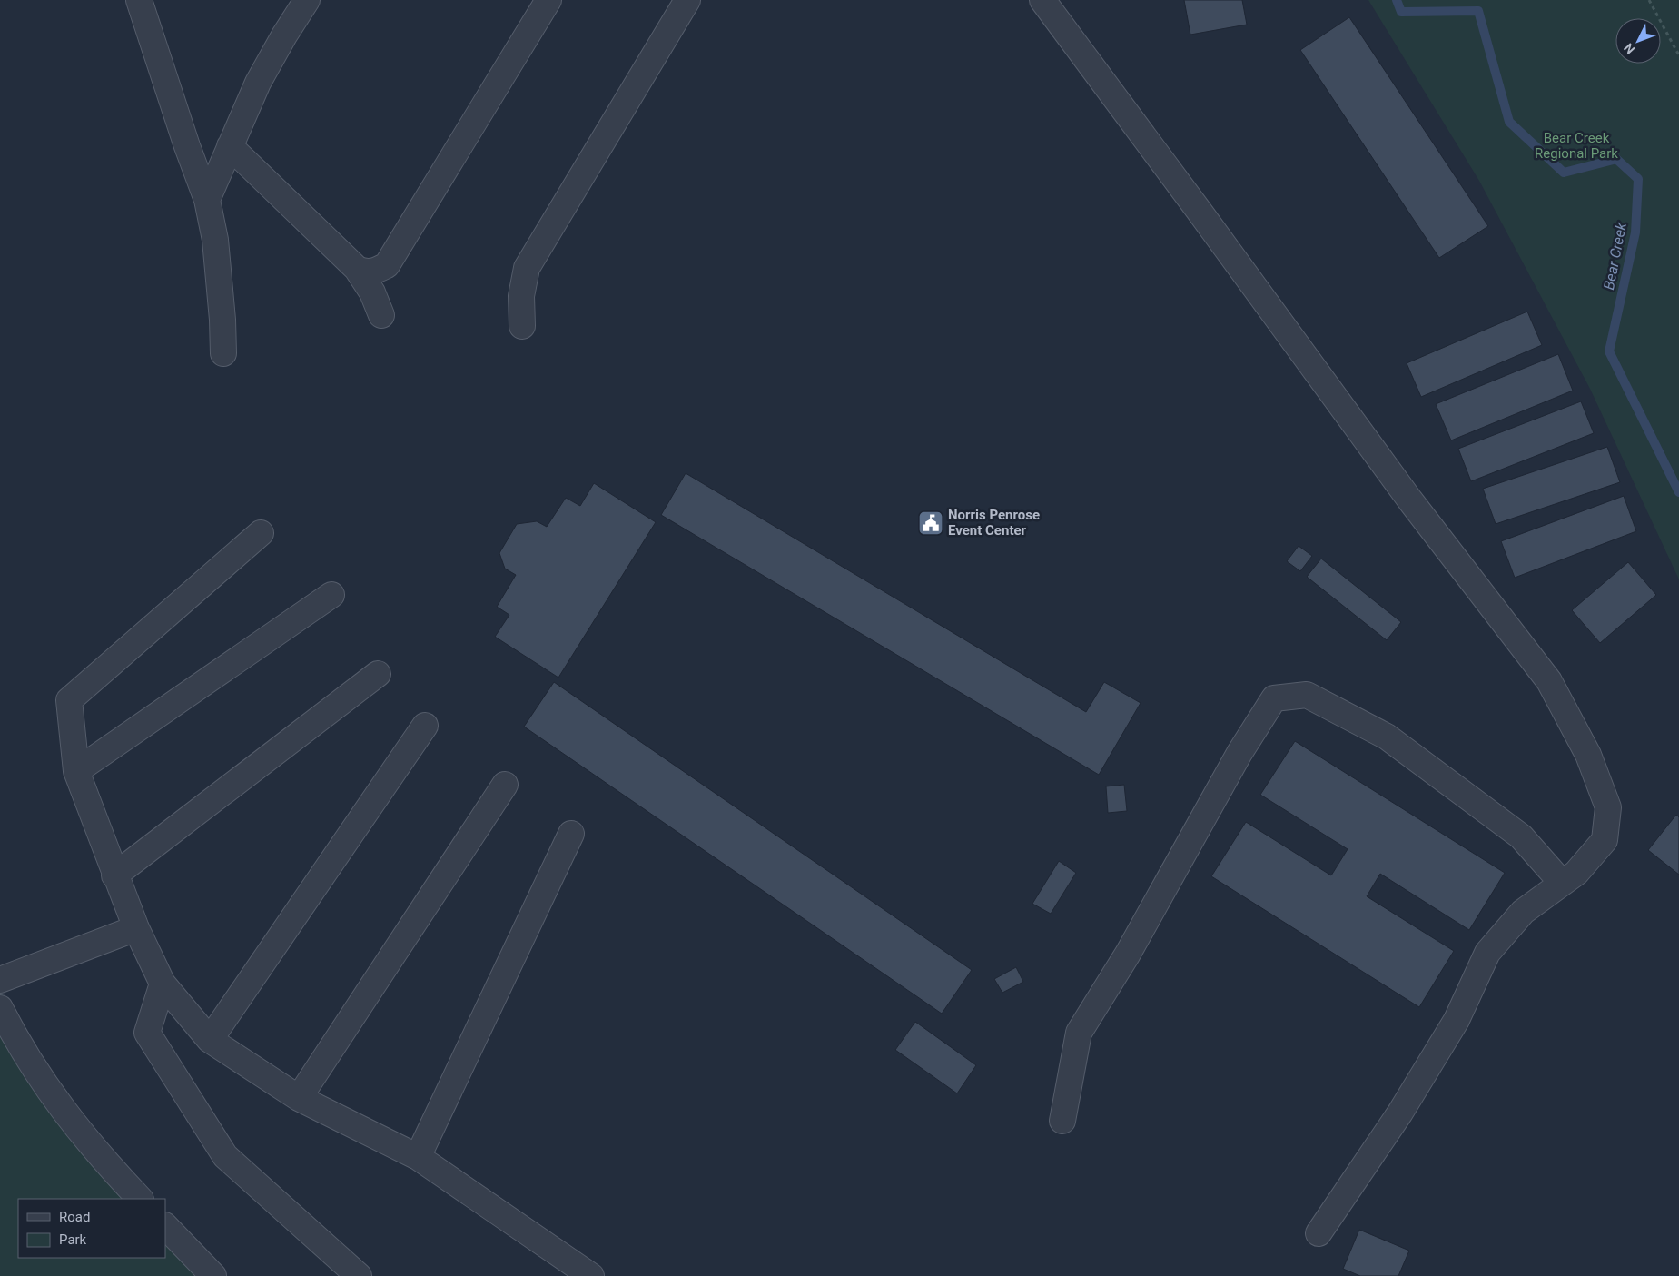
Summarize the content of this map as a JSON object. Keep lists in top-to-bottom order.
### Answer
{
  "water": ["Bear Creek"],
  "parks": ["Bear Creek Regional Park"],
  "places": {
    "public building": ["Norris Penrose Event Center"]
  },
  "legend": ["Road", "Park"],
  "north": "bottom left"
}
